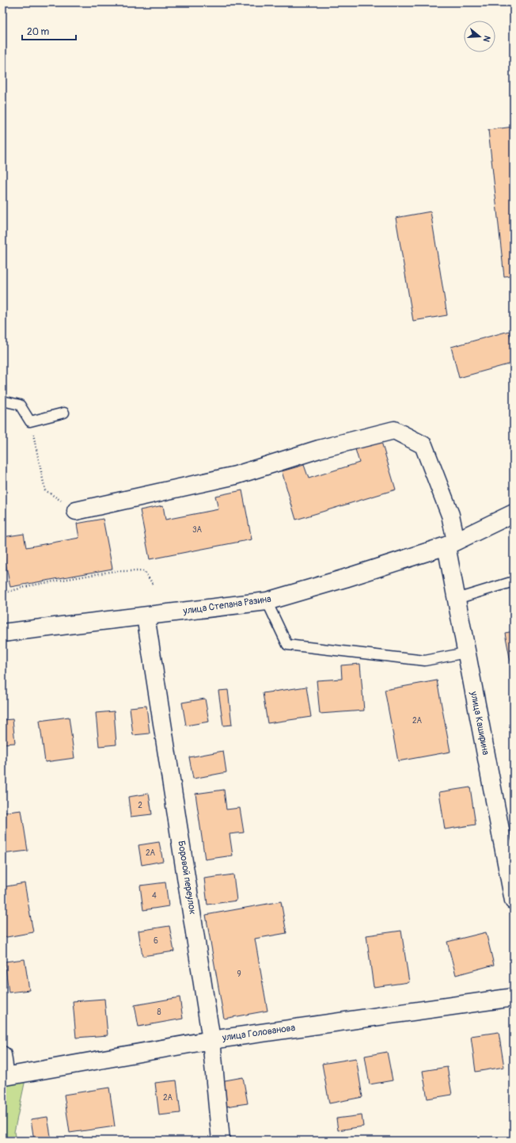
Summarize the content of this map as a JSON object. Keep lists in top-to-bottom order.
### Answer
{
  "streets": {
    "street": [
      "улица Степана Разина",
      "улица Каширина",
      "Боровой переулок",
      "улица Голованова"
    ]
  },
  "crossings": [
    ["улица Степана Разина", "улица Каширина"],
    ["улица Степана Разина", "Боровой переулок"],
    ["Боровой переулок", "улица Голованова"]
  ],
  "house_numbers": [
    "3А",
    "2А",
    "2",
    "2А",
    "4",
    "6",
    "9",
    "8",
    "2А"
  ],
  "scale_bar": "20 m",
  "north": "right"
}
